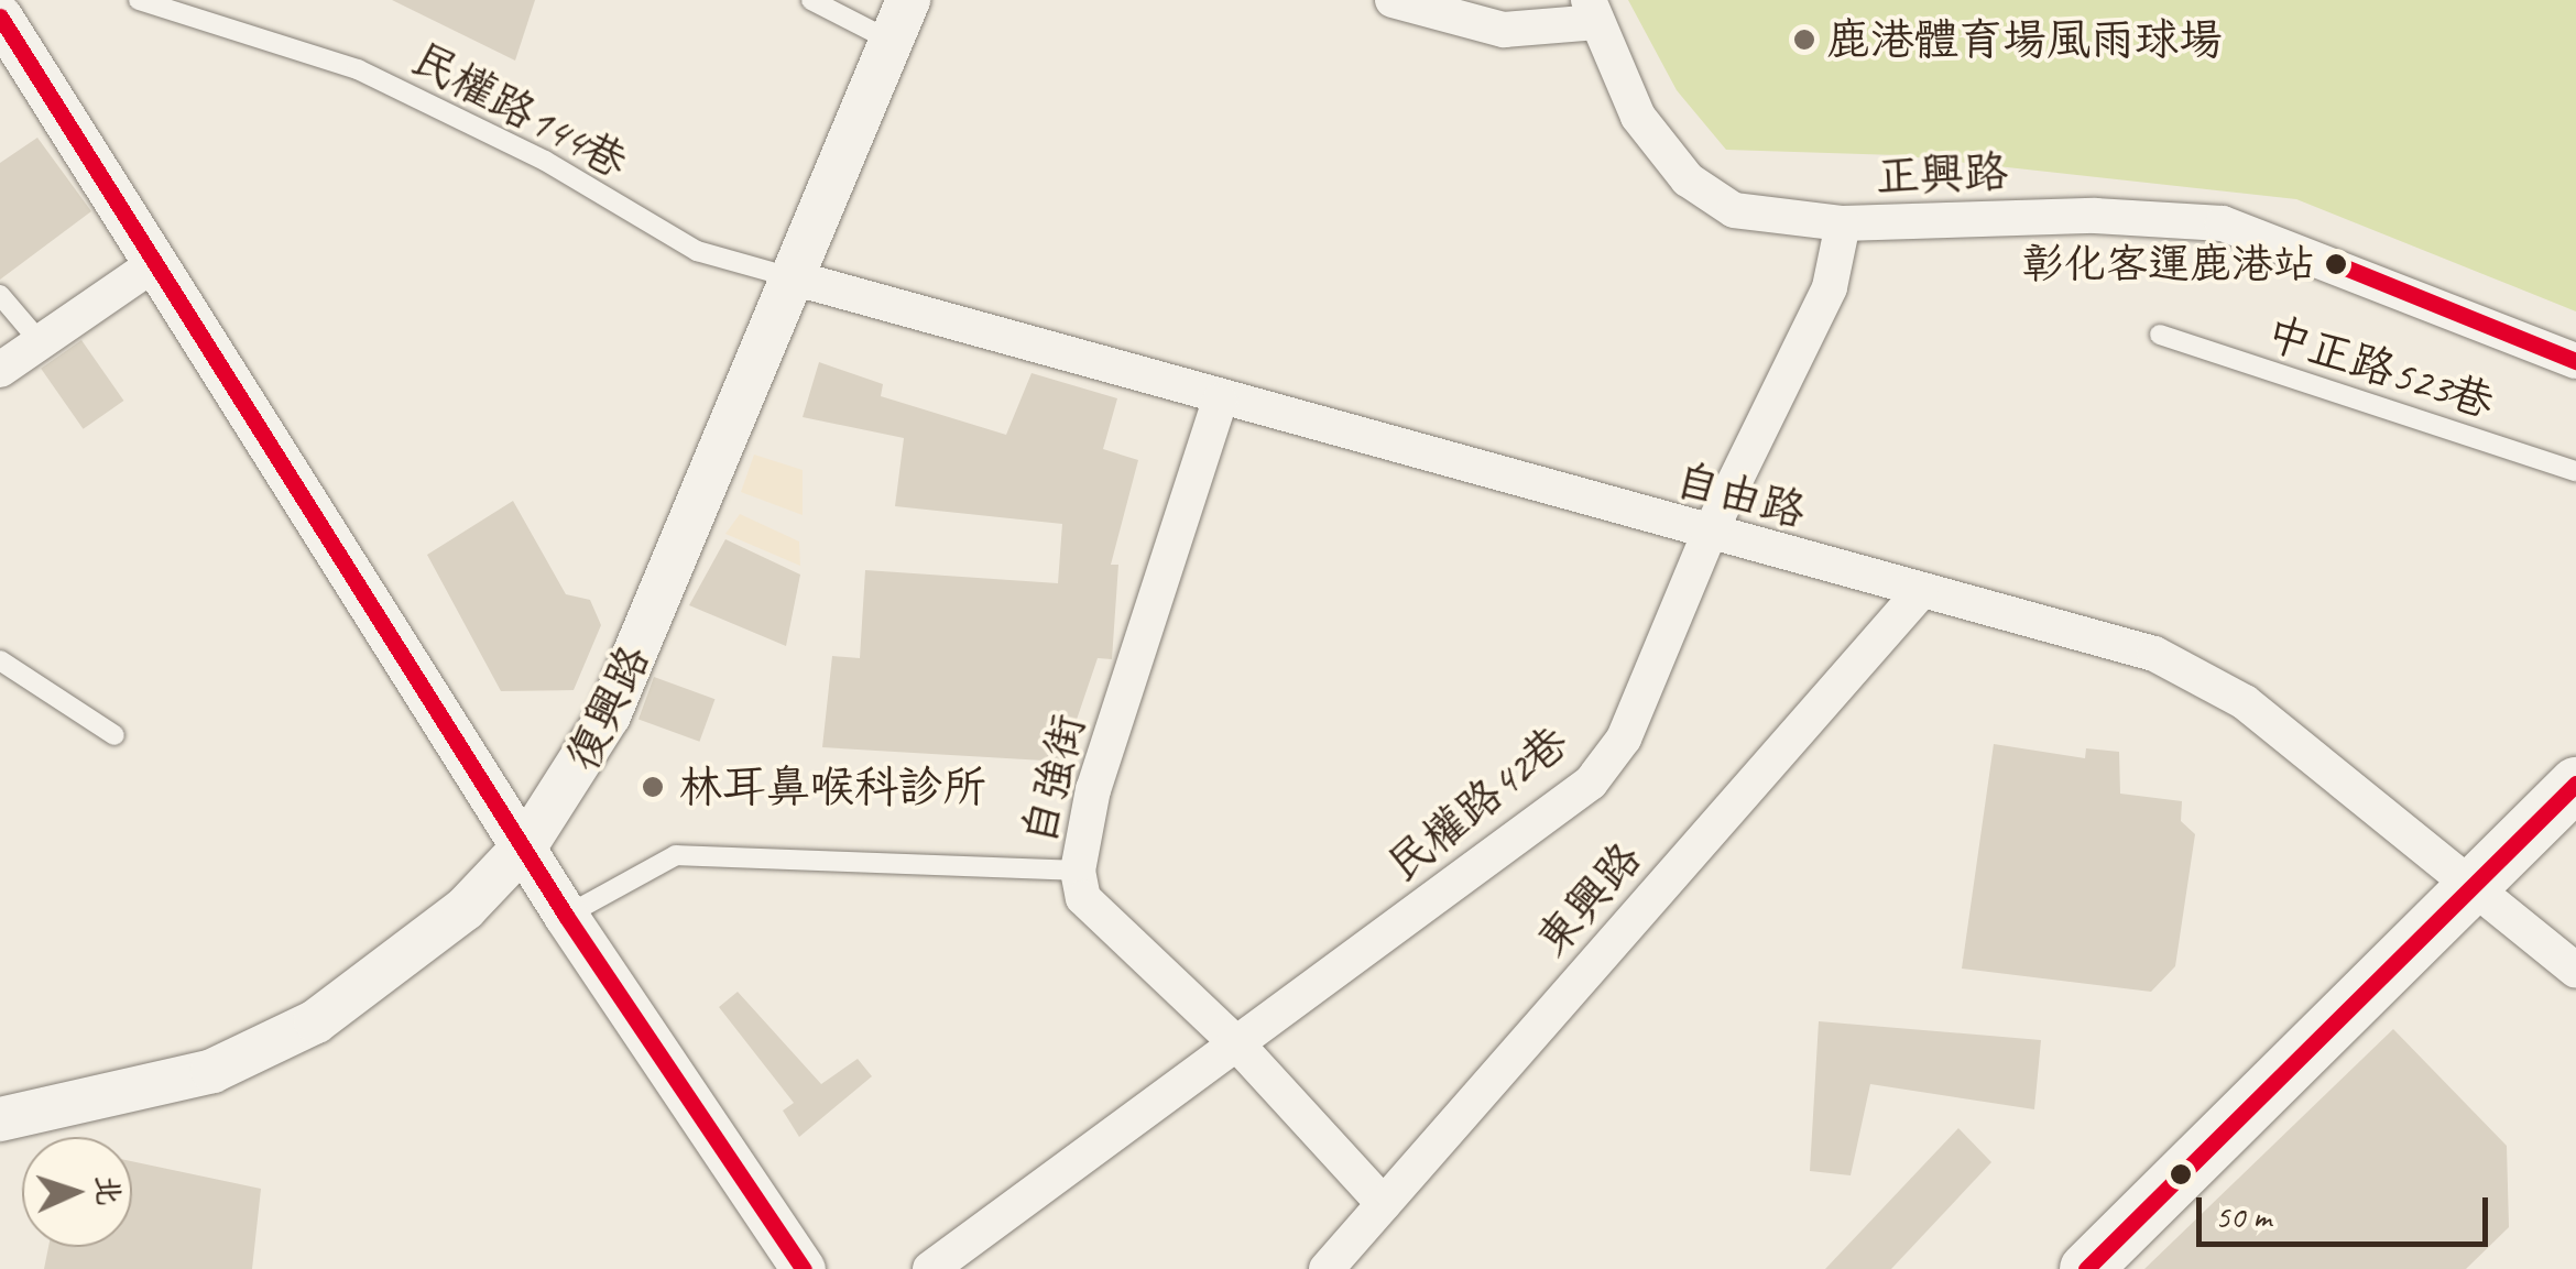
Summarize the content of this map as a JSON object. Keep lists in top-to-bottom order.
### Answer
{
  "streets": {
    "street": [
      "正興路",
      "自由路",
      "復興路",
      "自強街",
      "民權路42巷",
      "東興路"
    ],
    "lane": ["民權路144巷", "中正路523巷"]
  },
  "crossings": [
    ["民權路144巷", "自由路"],
    ["民權路144巷", "復興路"],
    ["正興路", "民權路42巷"],
    ["自由路", "復興路"],
    ["自由路", "自強街"],
    ["自由路", "民權路42巷"],
    ["自由路", "東興路"],
    ["自強街", "民權路42巷"],
    ["自強街", "東興路"]
  ],
  "places": ["鹿港體育場風雨球場", "彰化客運鹿港站", "林耳鼻喉科診所"],
  "scale_bar": "50 m",
  "north": "right"
}
